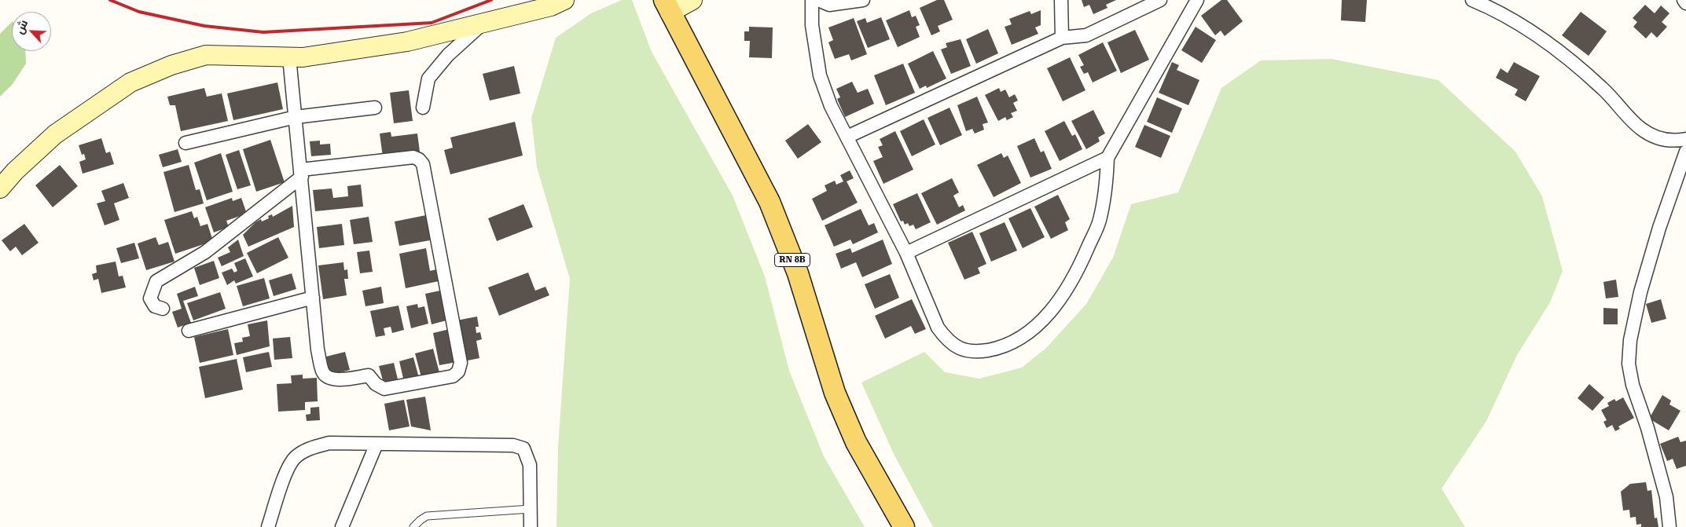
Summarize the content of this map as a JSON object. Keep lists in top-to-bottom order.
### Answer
{
  "streets": {
    "main road": ["RN 8B"]
  },
  "north": "top left"
}
